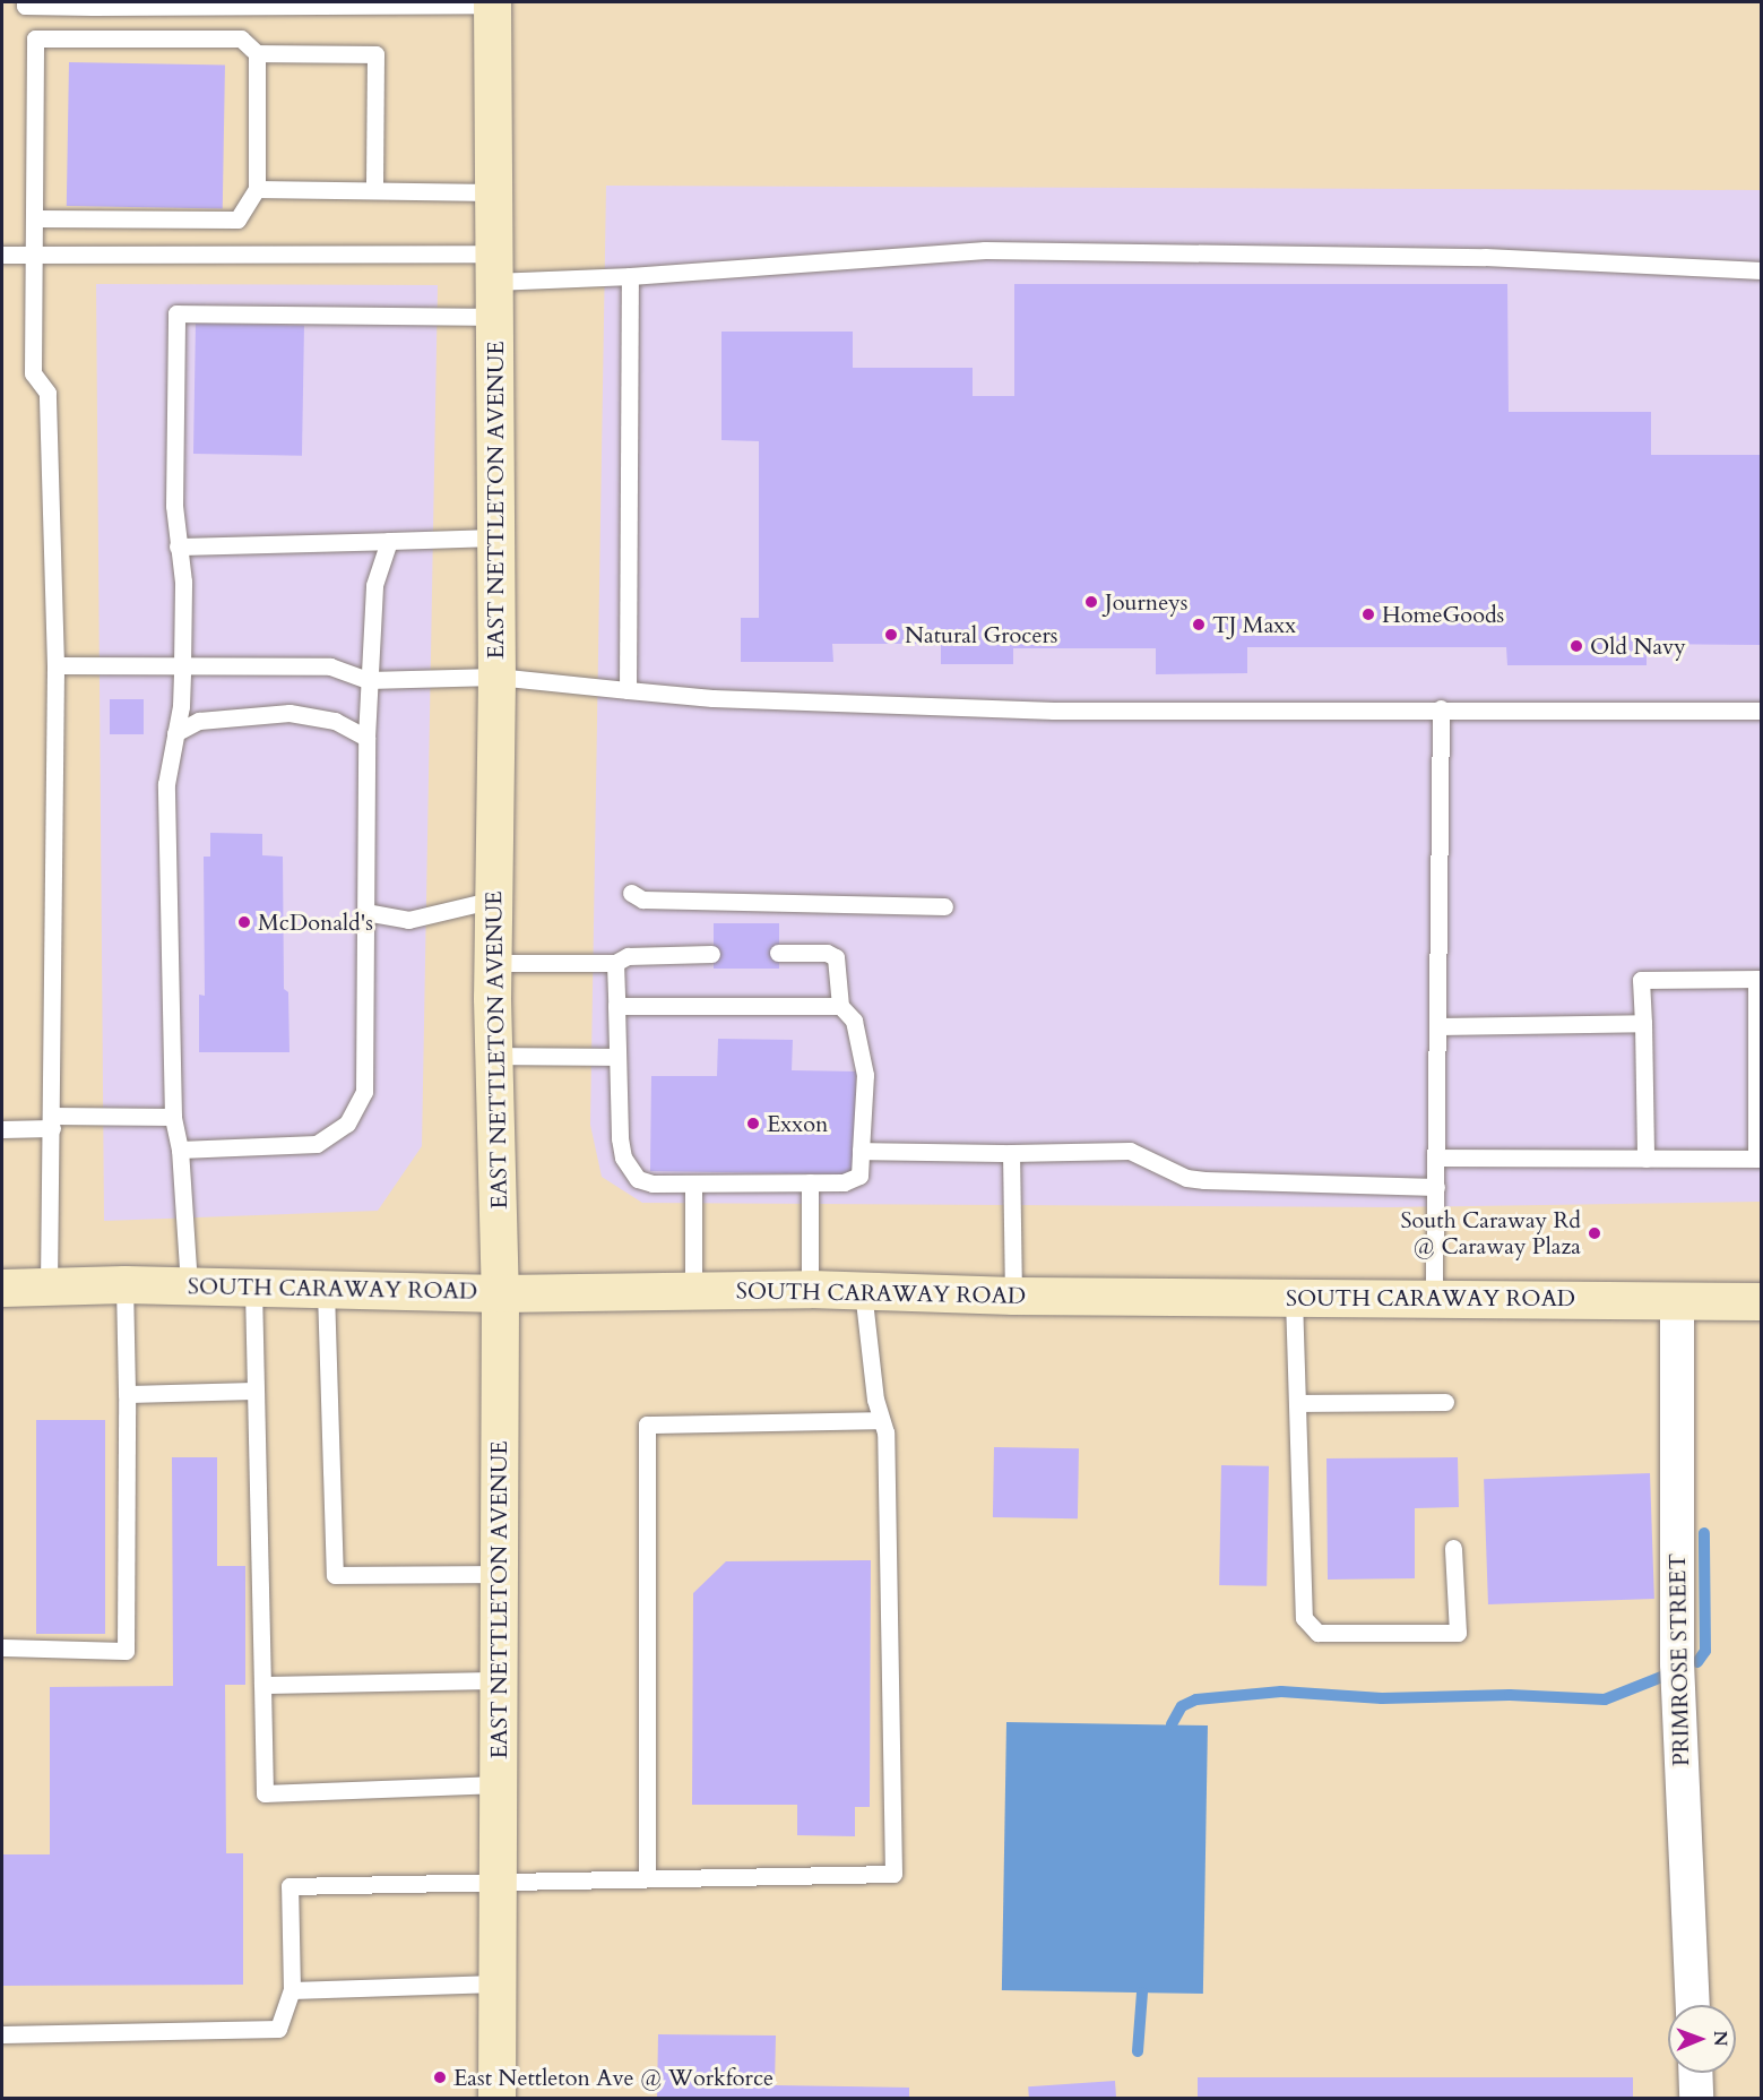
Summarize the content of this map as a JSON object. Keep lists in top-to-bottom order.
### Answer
{
  "streets": {
    "main road": ["EAST NETTLETON AVENUE", "SOUTH CARAWAY ROAD"],
    "street": ["PRIMROSE STREET"]
  },
  "crossings": [
    ["EAST NETTLETON AVENUE", "SOUTH CARAWAY ROAD"],
    ["SOUTH CARAWAY ROAD", "PRIMROSE STREET"]
  ],
  "places": [
    "Journeys",
    "HomeGoods",
    "TJ Maxx",
    "Natural Grocers",
    "Old Navy",
    "McDonald's",
    "Exxon",
    "South Caraway Rd @ Caraway Plaza",
    "East Nettleton Ave @ Workforce"
  ],
  "north": "right"
}
